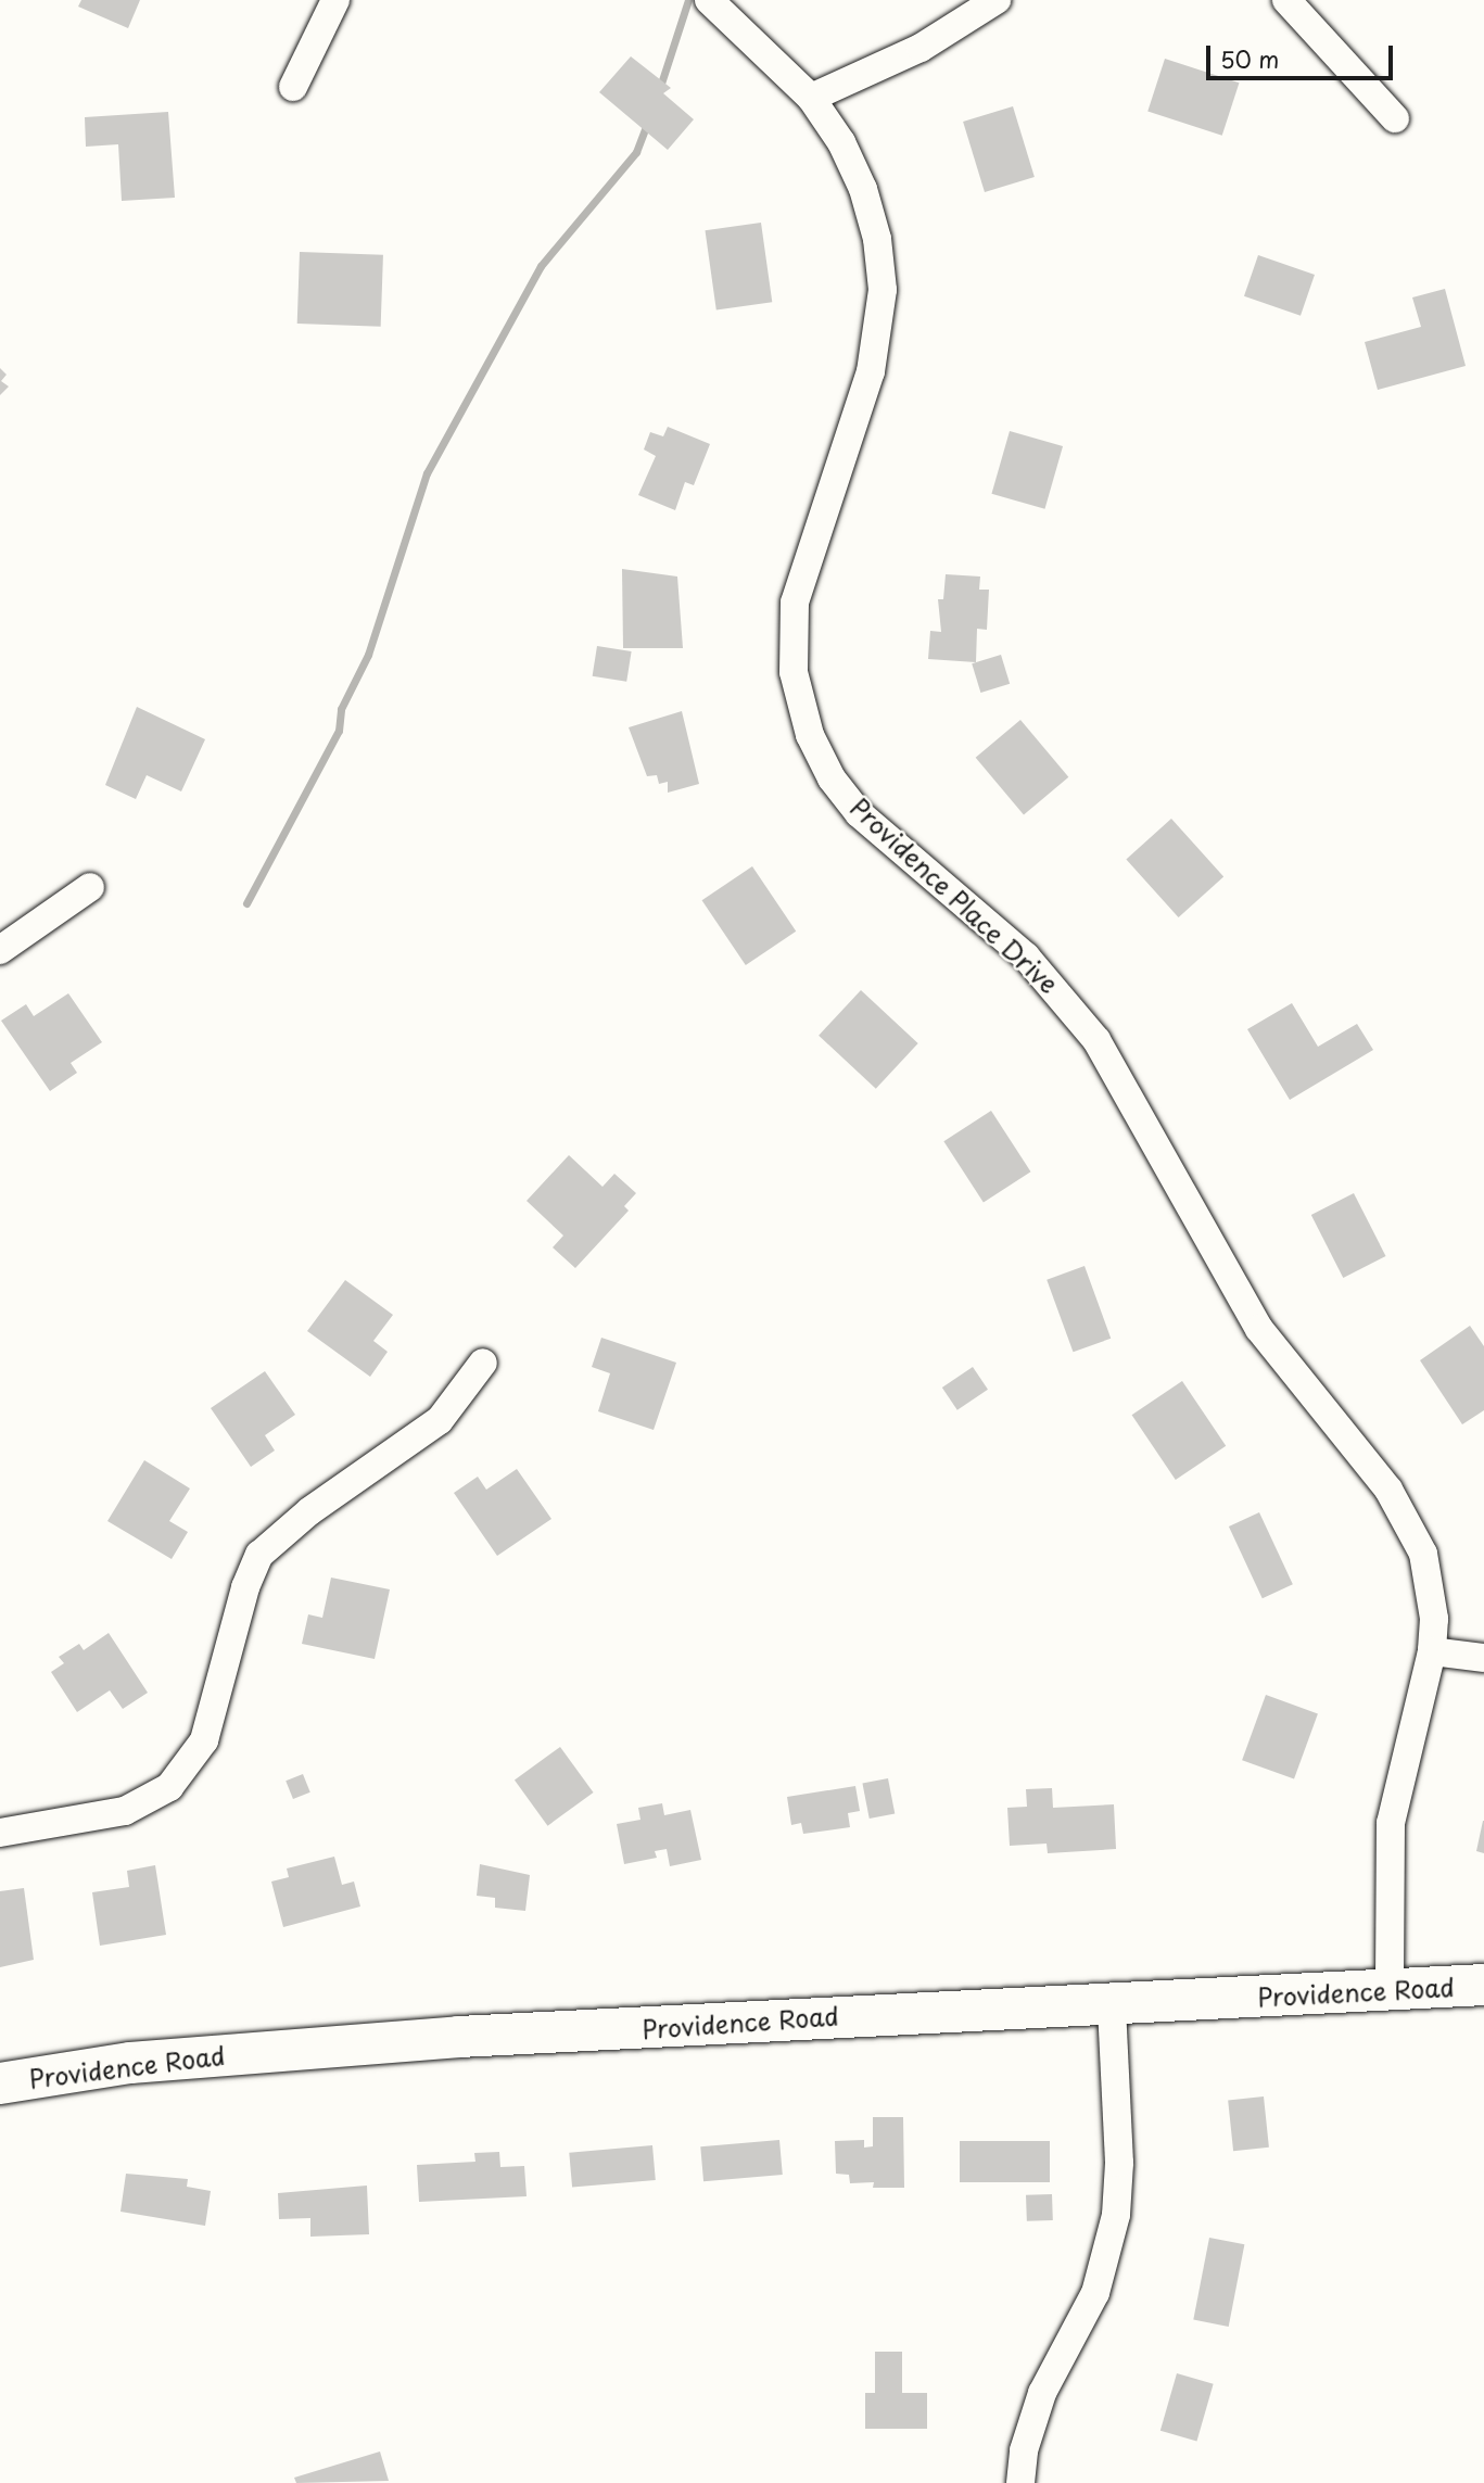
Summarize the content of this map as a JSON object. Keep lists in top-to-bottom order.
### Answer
{
  "streets": {
    "street": ["Providence Place Drive", "Providence Road"]
  },
  "crossings": [
    ["Providence Place Drive", "Providence Road"]
  ],
  "scale_bar": "50 m"
}
